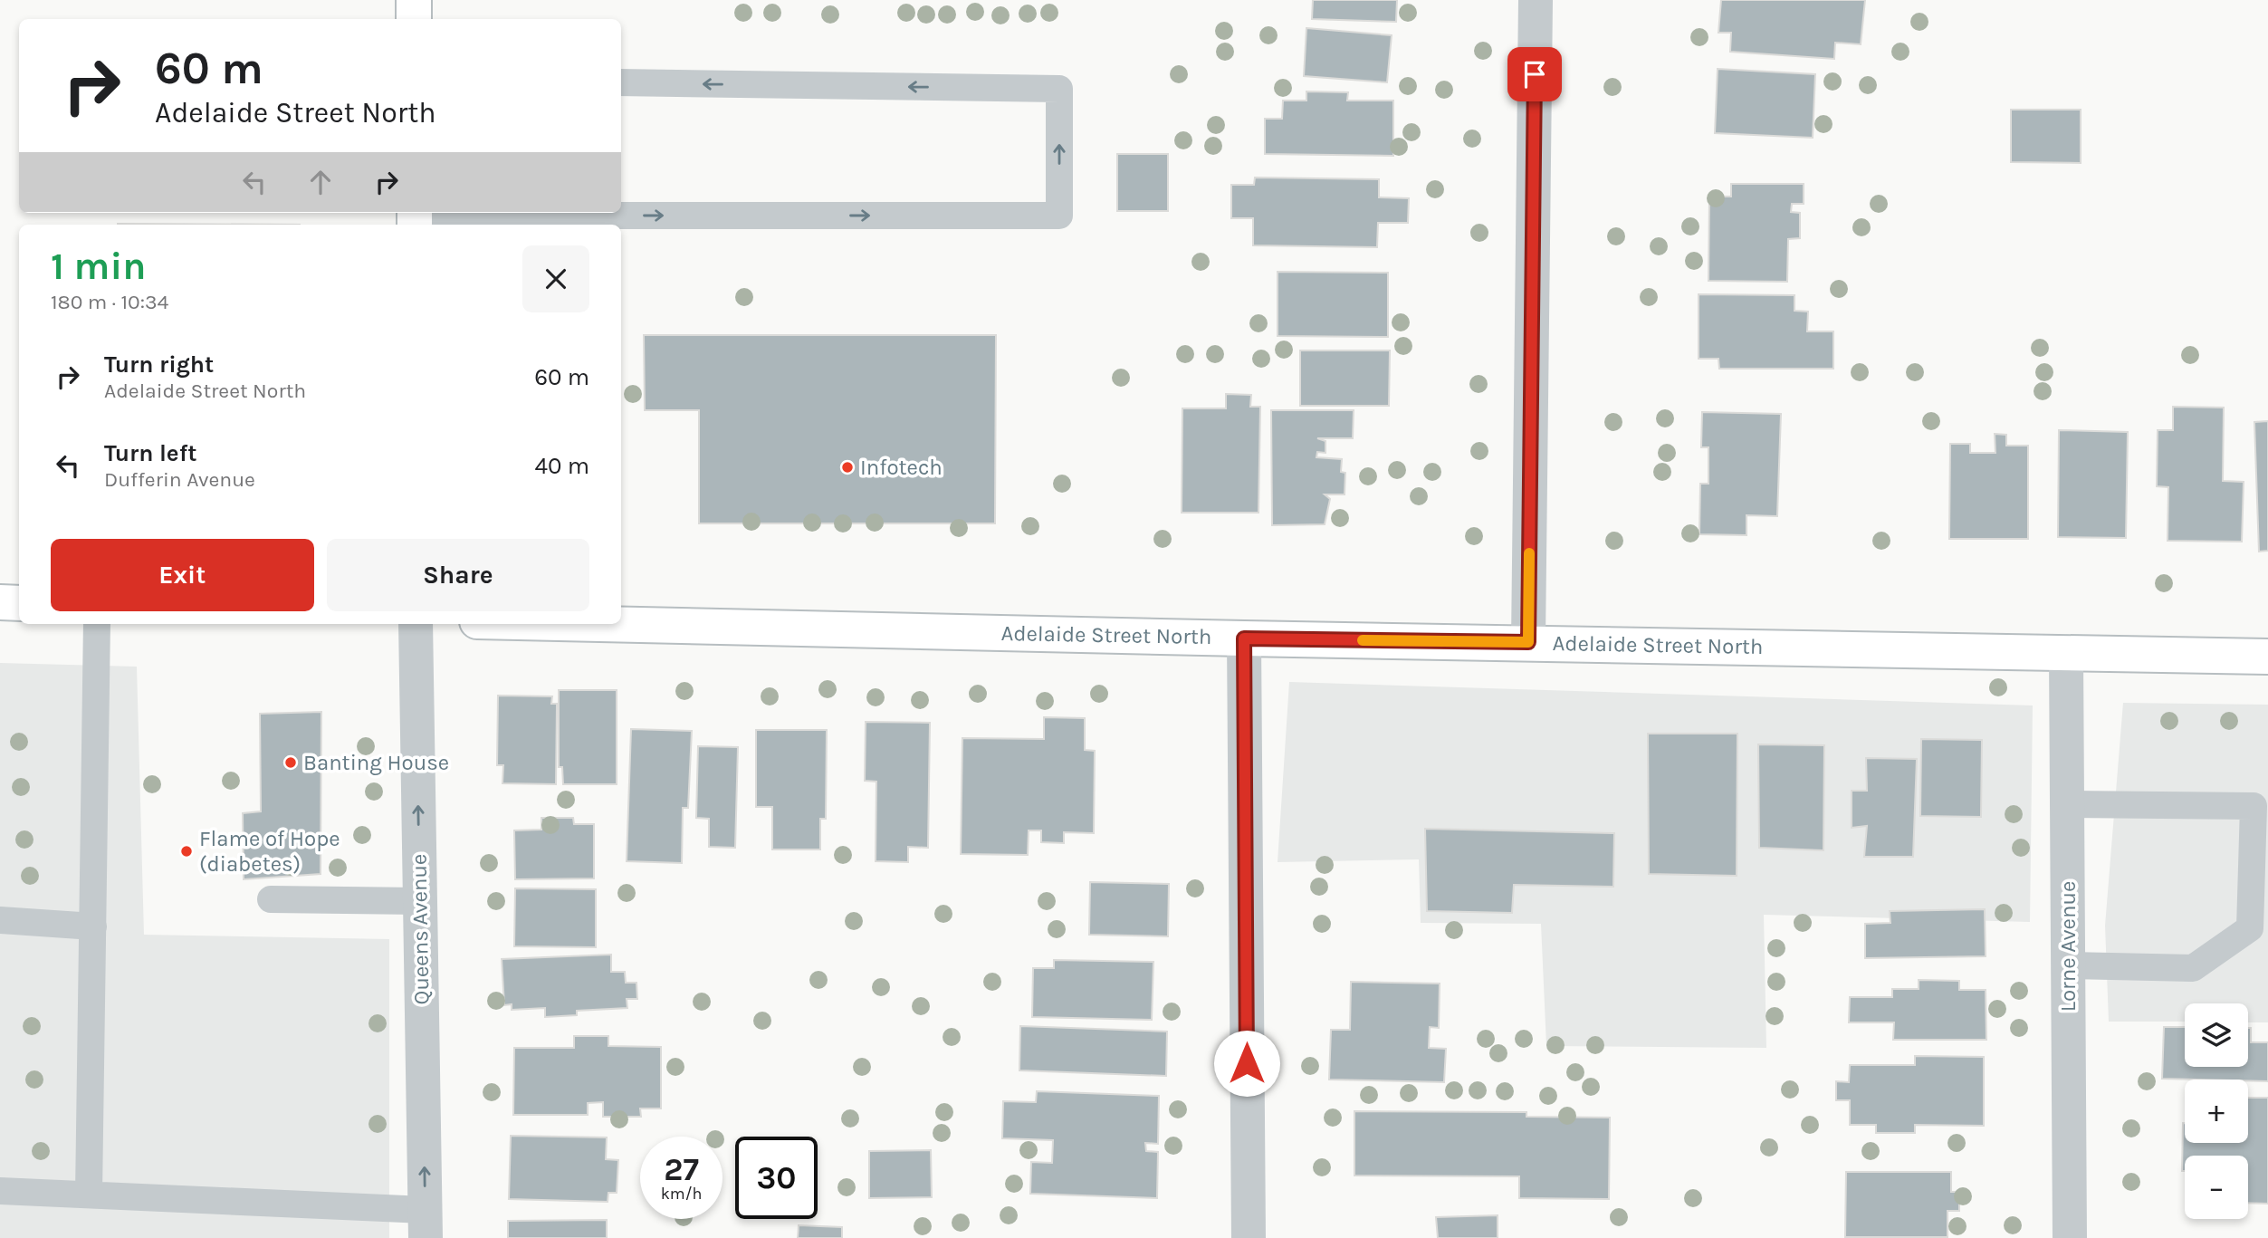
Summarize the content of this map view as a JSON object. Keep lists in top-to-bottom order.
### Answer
{
  "streets": {
    "main road": ["Adelaide Street North"],
    "street": ["Queens Avenue", "Lorne Avenue"]
  },
  "crossings": [
    ["Adelaide Street North", "Lorne Avenue"]
  ],
  "one_way": ["Queens Avenue"],
  "places": ["Infotech", "Banting House", "Flame of Hope (diabetes)"],
  "page": {
    "turn": ["60 m", "Adelaide Street North"],
    "heading": ["1 min", "180 m · 10:34"],
    "list": [
      {
        "name": "Turn right",
        "note": "Adelaide Street North",
        "value": "60 m"
      },
      {
        "name": "Turn left",
        "note": "Dufferin Avenue",
        "value": "40 m"
      }
    ],
    "buttons": ["Exit", "Share"],
    "map_buttons": ["+", "−"],
    "speed": "27 km/h",
    "limit": "30"
  }
}
